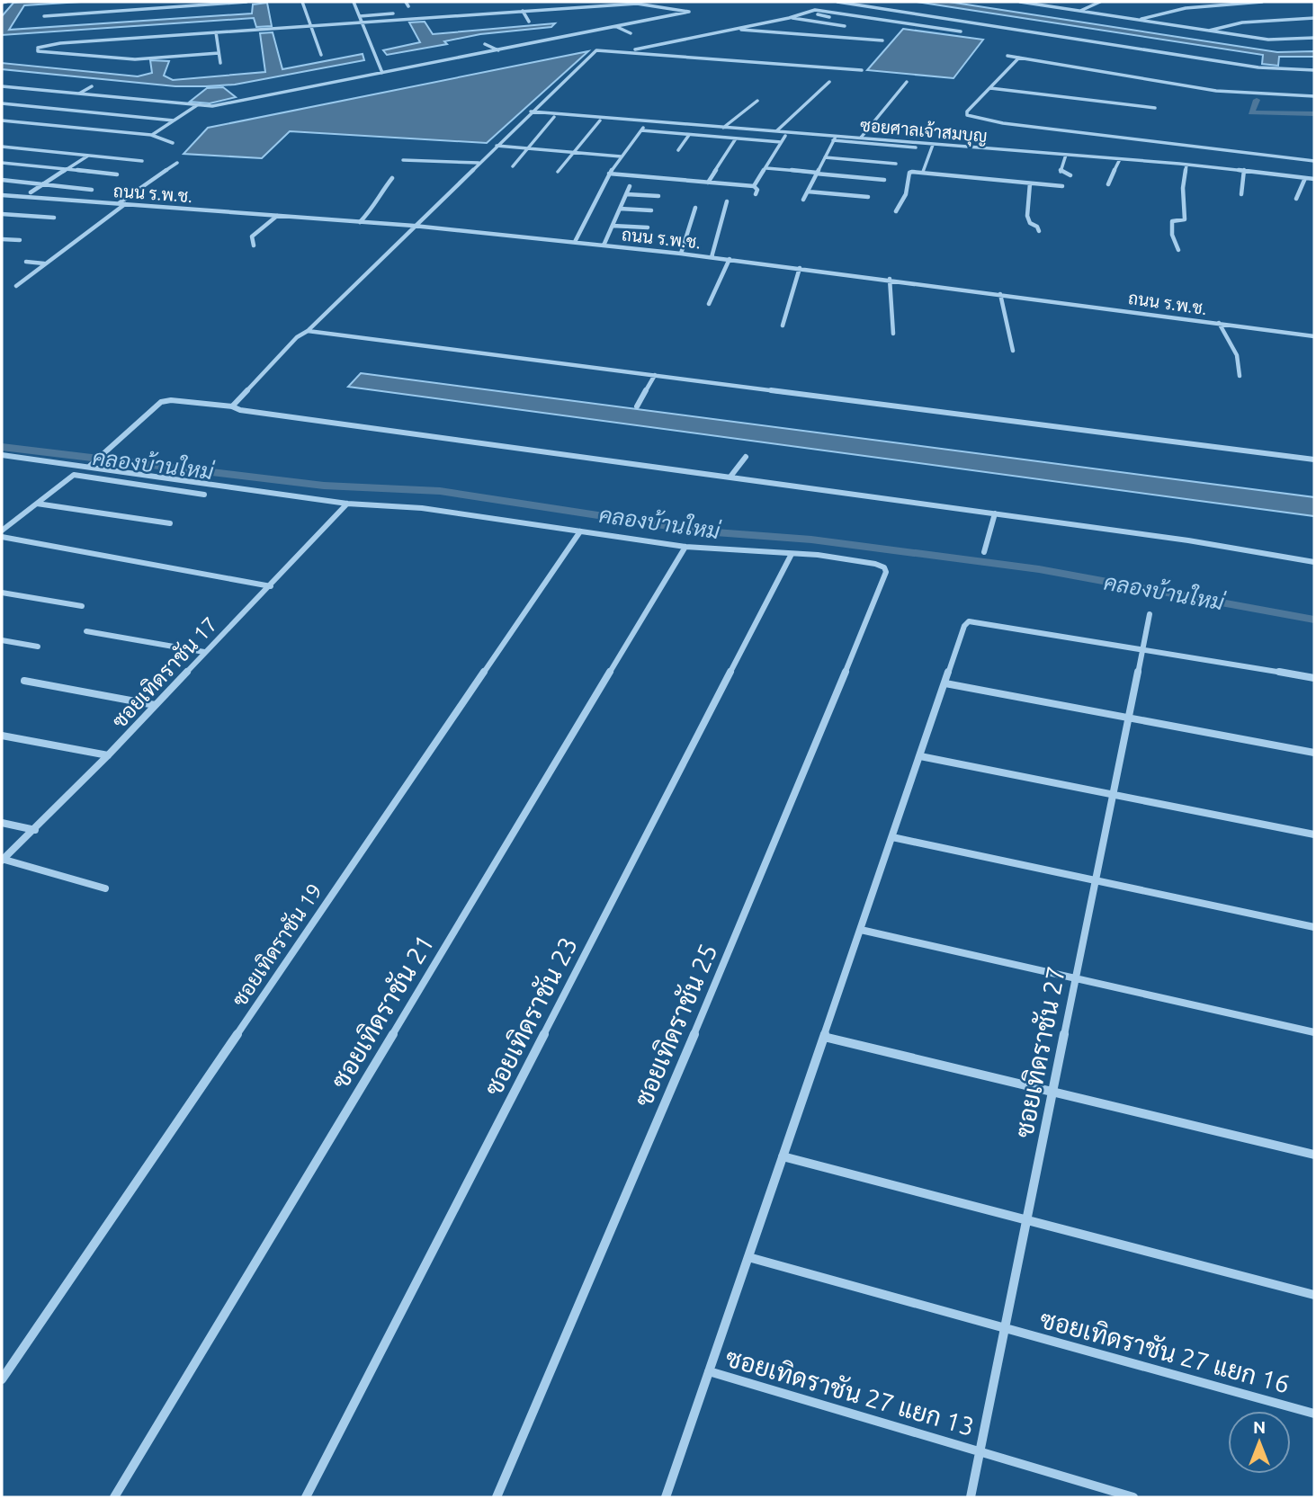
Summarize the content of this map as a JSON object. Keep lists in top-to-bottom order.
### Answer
{
  "streets": {
    "street": [
      "ซอยศาลเจ้าสมบุญ",
      "ถนน ร.พ.ช.",
      "ซอยเทิดราชัน 17",
      "ซอยเทิดราชัน 19",
      "ซอยเทิดราชัน 21",
      "ซอยเทิดราชัน 23",
      "ซอยเทิดราชัน 25",
      "ซอยเทิดราชัน 27",
      "ซอยเทิดราชัน 27 แยก 16",
      "ซอยเทิดราชัน 27 แยก 13"
    ]
  },
  "crossings": [
    ["ซอยเทิดราชัน 23", "ซอยเทิดราชัน 25"],
    ["ซอยเทิดราชัน 27", "ซอยเทิดราชัน 27 แยก 16"],
    ["ซอยเทิดราชัน 27", "ซอยเทิดราชัน 27 แยก 13"]
  ],
  "water": ["คลองบ้านใหม่"],
  "north": "top"
}
